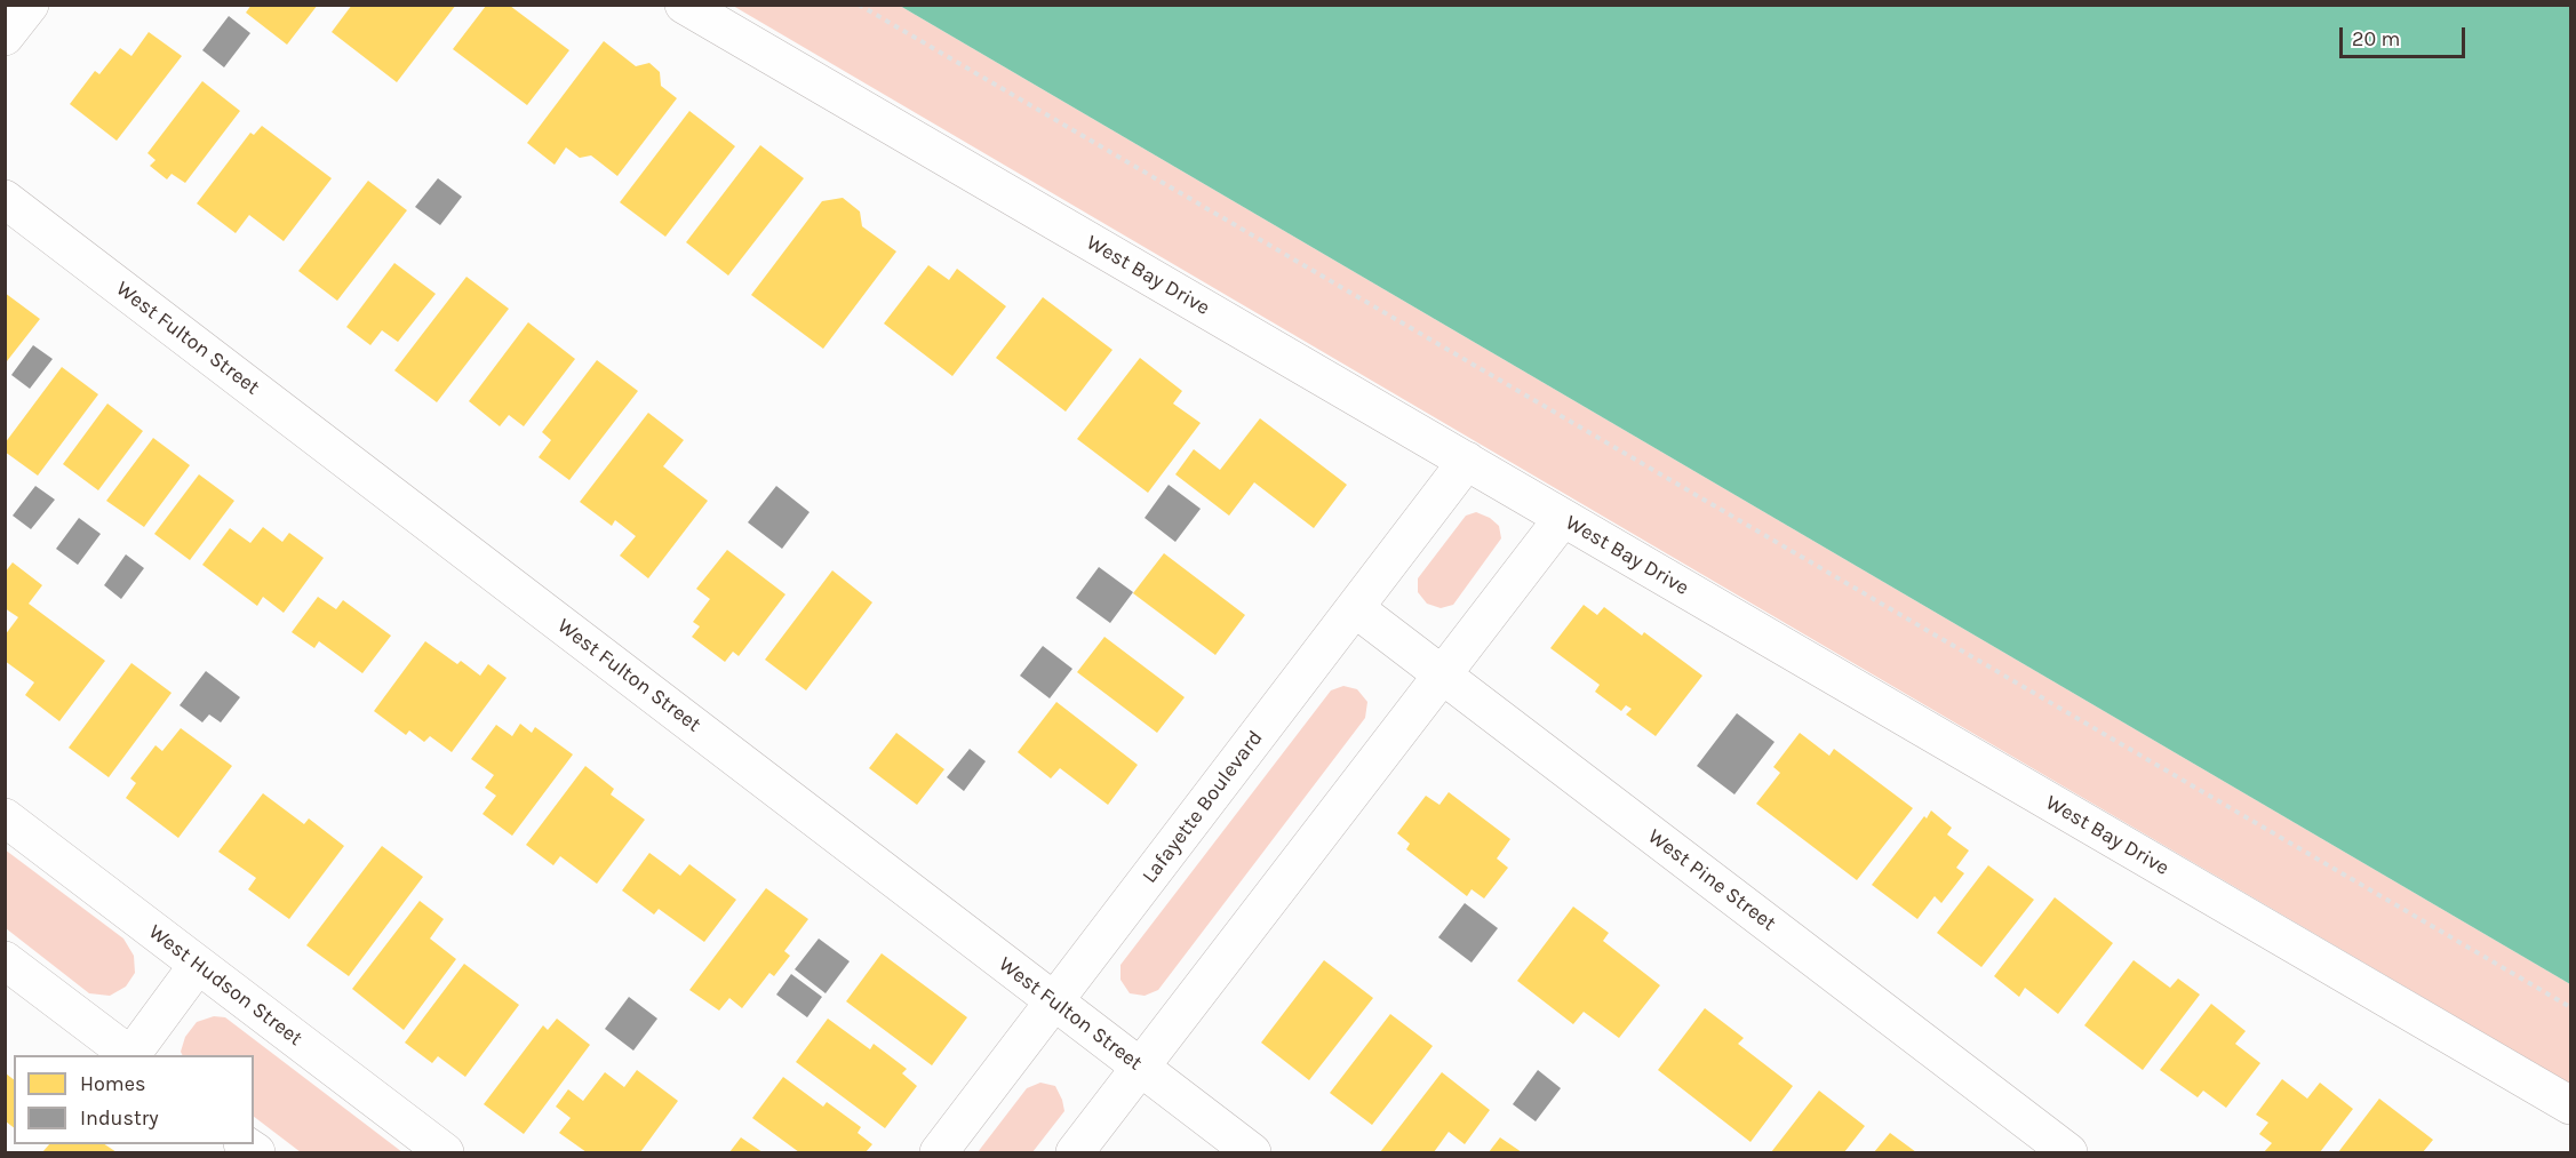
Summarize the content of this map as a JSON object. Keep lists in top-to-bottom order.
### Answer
{
  "streets": {
    "street": [
      "West Bay Drive",
      "West Fulton Street",
      "Lafayette Boulevard",
      "West Pine Street",
      "West Hudson Street"
    ]
  },
  "crossings": [
    ["West Bay Drive", "Lafayette Boulevard"],
    ["West Fulton Street", "Lafayette Boulevard"],
    ["Lafayette Boulevard", "West Pine Street"]
  ],
  "legend": ["Homes", "Industry"],
  "scale_bar": "20 m"
}
